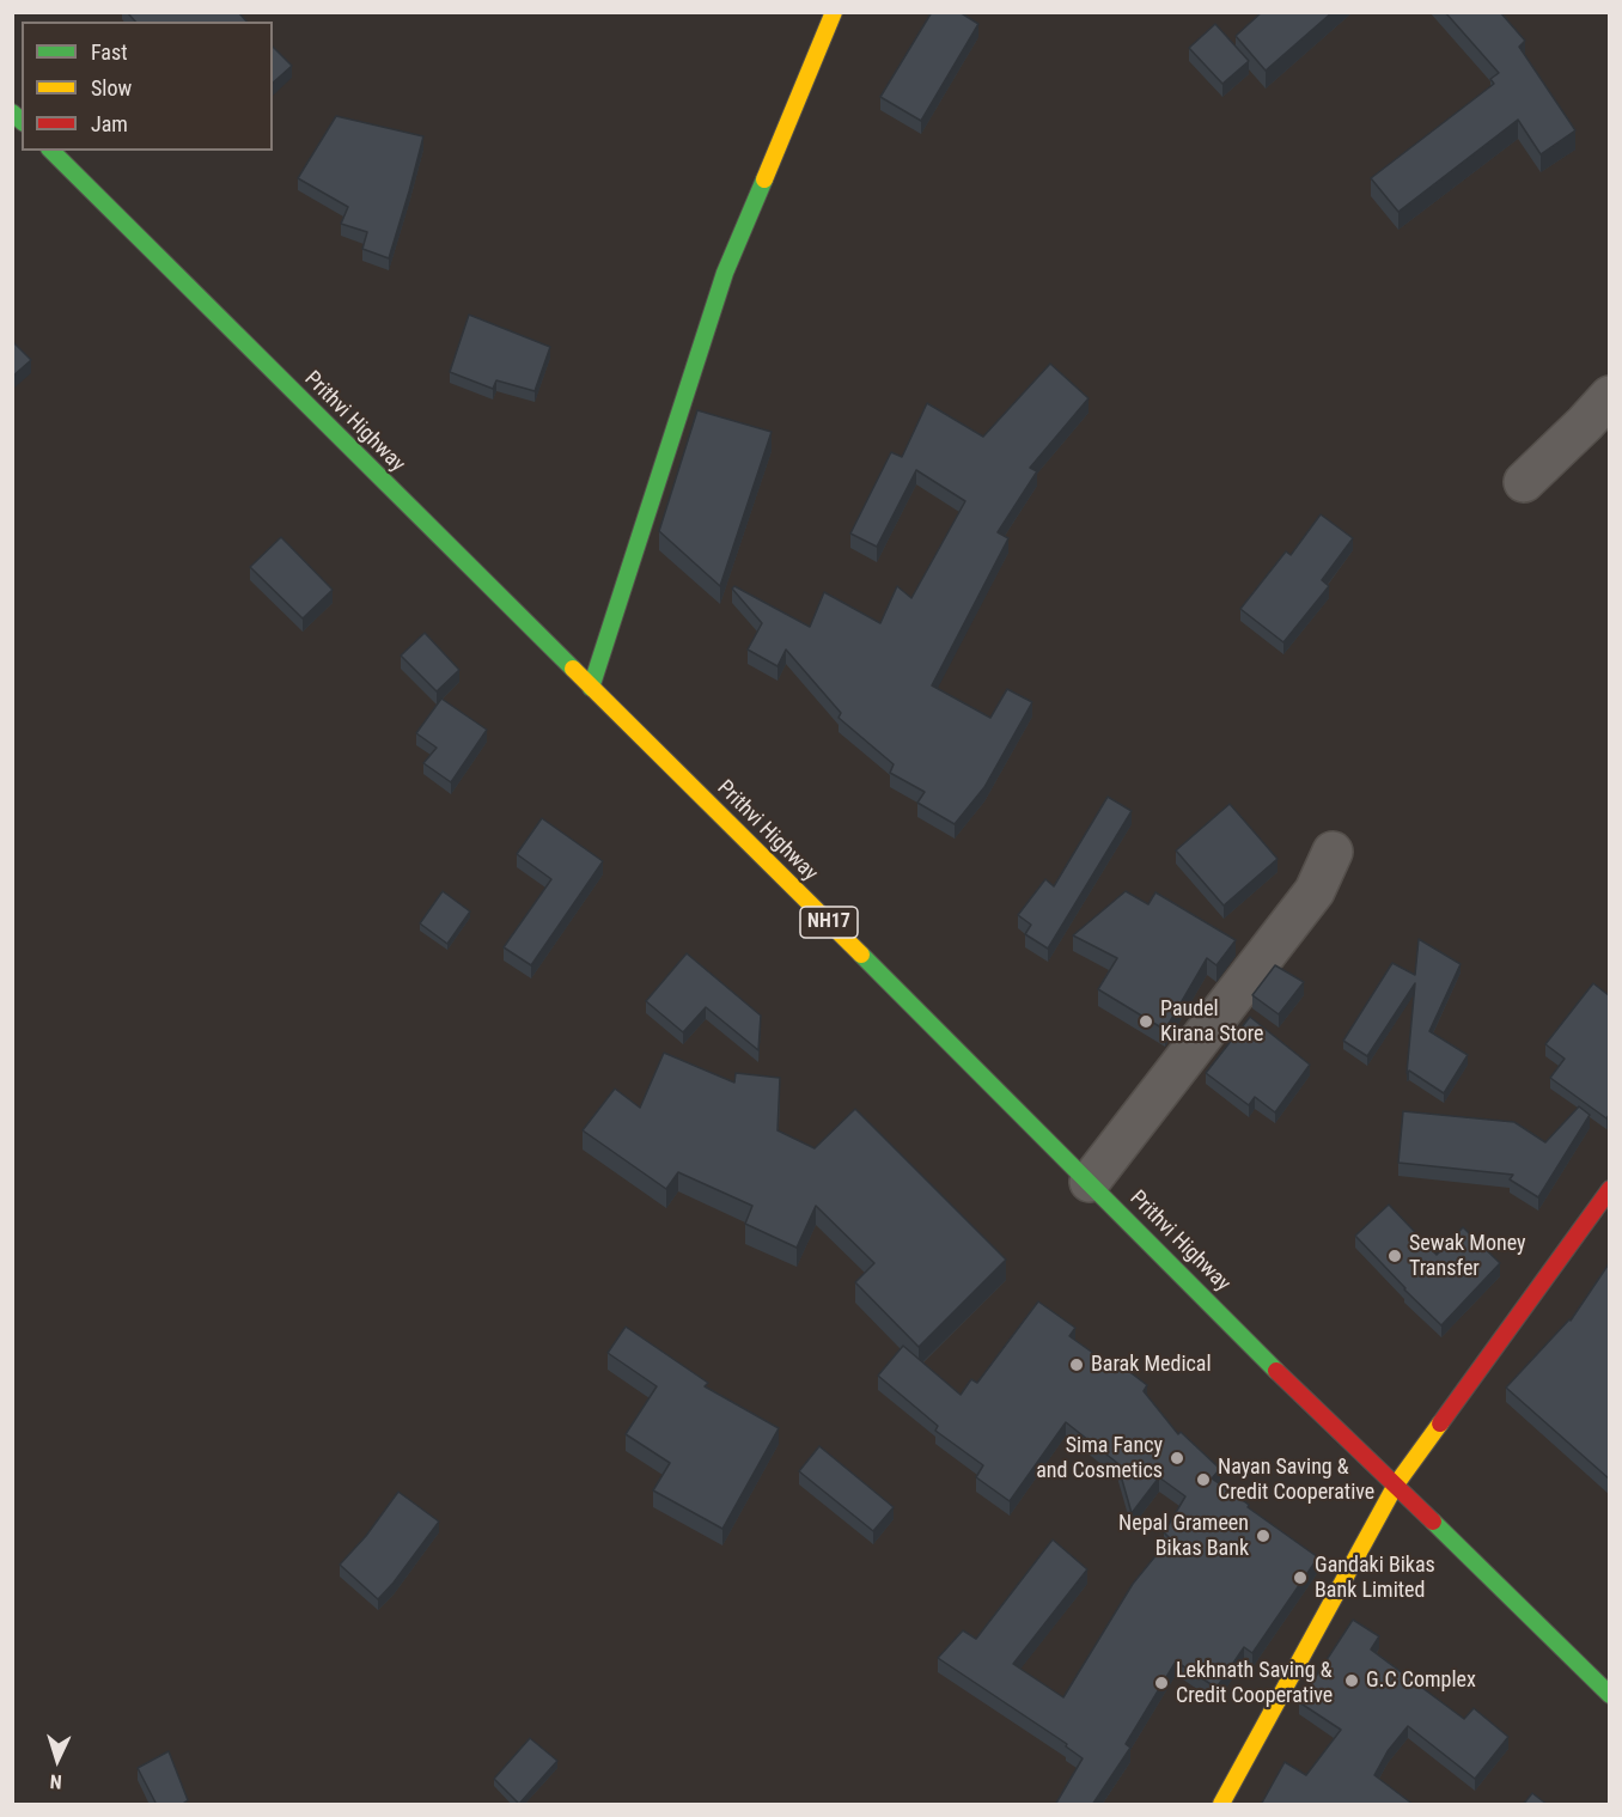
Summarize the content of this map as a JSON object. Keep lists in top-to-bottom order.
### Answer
{
  "streets": {
    "main road": ["Prithvi Highway", "NH17"]
  },
  "places": [
    "Paudel Kirana Store",
    "Sewak Money Transfer",
    "Barak Medical",
    "Sima Fancy and Cosmetics",
    "Nayan Saving & Credit Cooperative",
    "Nepal Grameen Bikas Bank",
    "Gandaki Bikas Bank Limited",
    "G.C Complex",
    "Lekhnath Saving & Credit Cooperative"
  ],
  "legend": ["Fast", "Slow", "Jam"],
  "north": "bottom"
}
